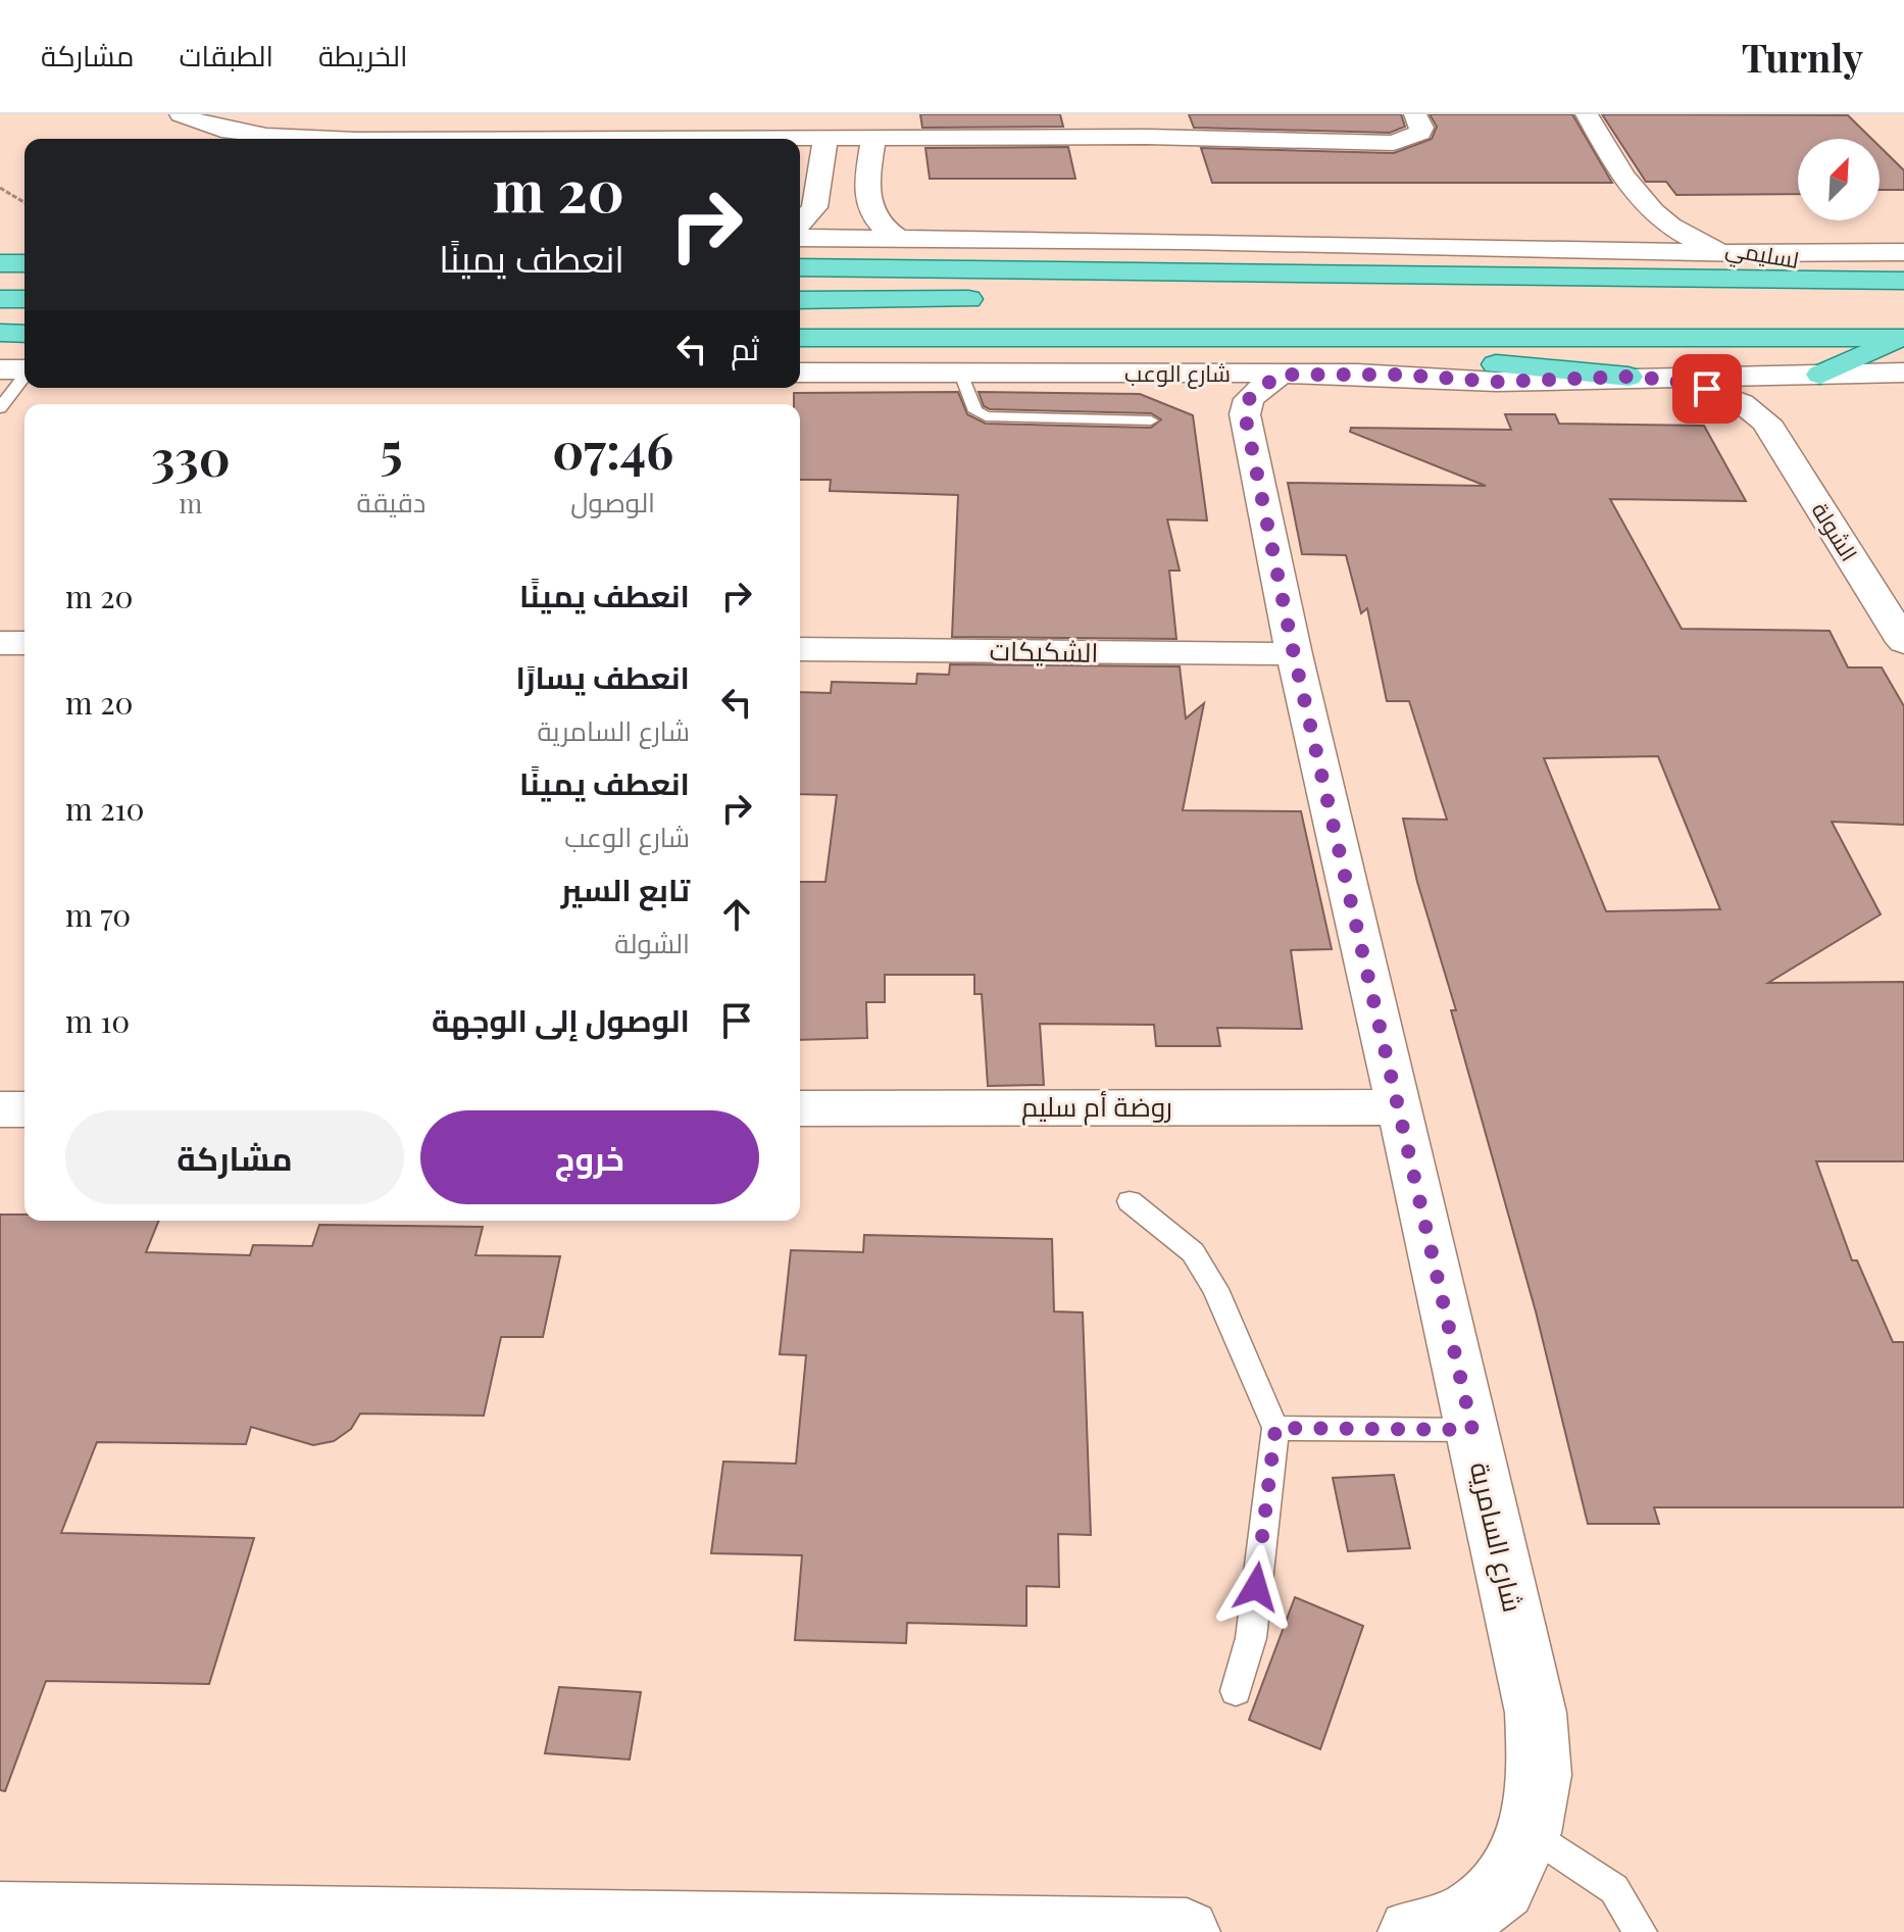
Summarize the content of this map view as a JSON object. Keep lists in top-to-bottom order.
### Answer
{
  "streets": {
    "main road": ["شارع الوعب"],
    "street": [
      "لسليمي",
      "الشولة",
      "الشكيكات",
      "روضة أم سليم",
      "شارع السامرية"
    ]
  },
  "crossings": [
    ["شارع الوعب", "الشولة"],
    ["الشكيكات", "شارع السامرية"],
    ["روضة أم سليم", "شارع السامرية"]
  ],
  "north": "top right",
  "page": {
    "header": "Turnly",
    "nav": ["الخريطة", "الطبقات", "مشاركة"],
    "turn": ["20 m", "انعطف يمينًا"],
    "then": "ثم",
    "eta": [
      "07:46",
      "الوصول",
      "5",
      "دقيقة",
      "330",
      "m"
    ],
    "list": [
      {
        "name": "انعطف يمينًا",
        "value": "20 m"
      },
      {
        "name": "انعطف يسارًا",
        "note": "شارع السامرية",
        "value": "20 m"
      },
      {
        "name": "انعطف يمينًا",
        "note": "شارع الوعب",
        "value": "210 m"
      },
      {
        "name": "تابع السير",
        "note": "الشولة",
        "value": "70 m"
      },
      {
        "name": "الوصول إلى الوجهة",
        "value": "10 m"
      }
    ],
    "buttons": ["خروج", "مشاركة"]
  }
}
